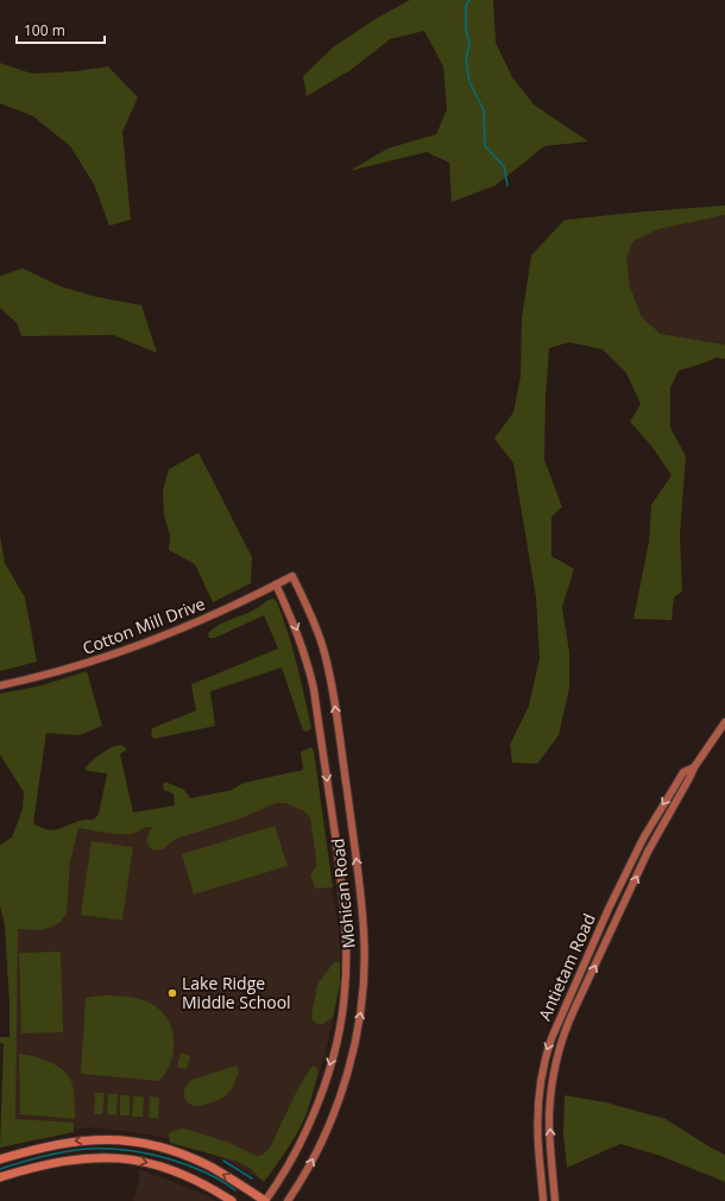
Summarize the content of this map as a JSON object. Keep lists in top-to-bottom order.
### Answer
{
  "streets": {
    "street": ["Cotton Mill Drive", "Mohican Road", "Antietam Road"]
  },
  "crossings": [
    ["Cotton Mill Drive", "Mohican Road"]
  ],
  "places": ["Lake Ridge Middle School"],
  "scale_bar": "100 m"
}
